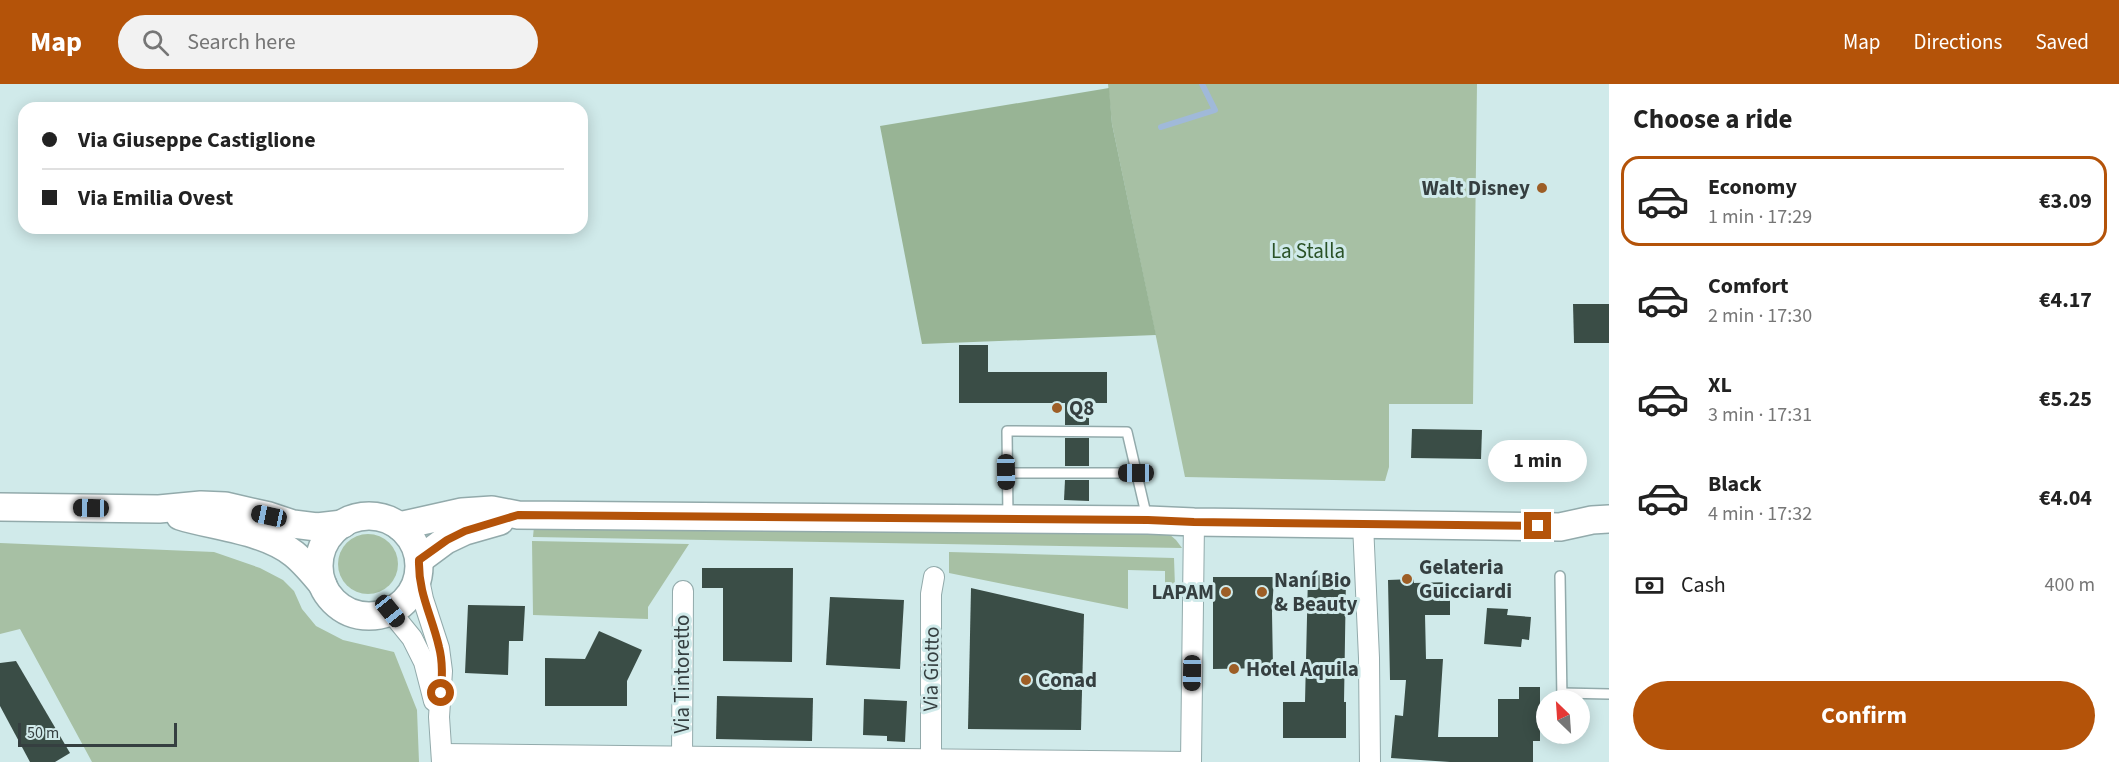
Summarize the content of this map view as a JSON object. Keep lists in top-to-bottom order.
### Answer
{
  "streets": {
    "street": ["Via Giotto", "Via Tintoretto"]
  },
  "parks": ["La Stalla"],
  "places": [
    "Walt Disney",
    "Q8",
    "Gelateria Guicciardi",
    "LAPAM",
    "Naní Bio & Beauty",
    "Hotel Aquila",
    "Conad"
  ],
  "scale_bar": "50 m",
  "north": "top left",
  "page": {
    "header": "Map",
    "search": "Search here",
    "nav": ["Map", "Directions", "Saved"],
    "heading": "Choose a ride",
    "banner": ["Via Giuseppe Castiglione", "Via Emilia Ovest"],
    "list": [
      {
        "name": "Economy",
        "note": "1 min · 17:29",
        "value": "€3.09"
      },
      {
        "name": "Comfort",
        "note": "2 min · 17:30",
        "value": "€4.17"
      },
      {
        "name": "XL",
        "note": "3 min · 17:31",
        "value": "€5.25"
      },
      {
        "name": "Black",
        "note": "4 min · 17:32",
        "value": "€4.04"
      }
    ],
    "bubble": "1 min",
    "pay": ["Cash", "400 m"],
    "buttons": "Confirm",
    "scale": "50 m"
  }
}
